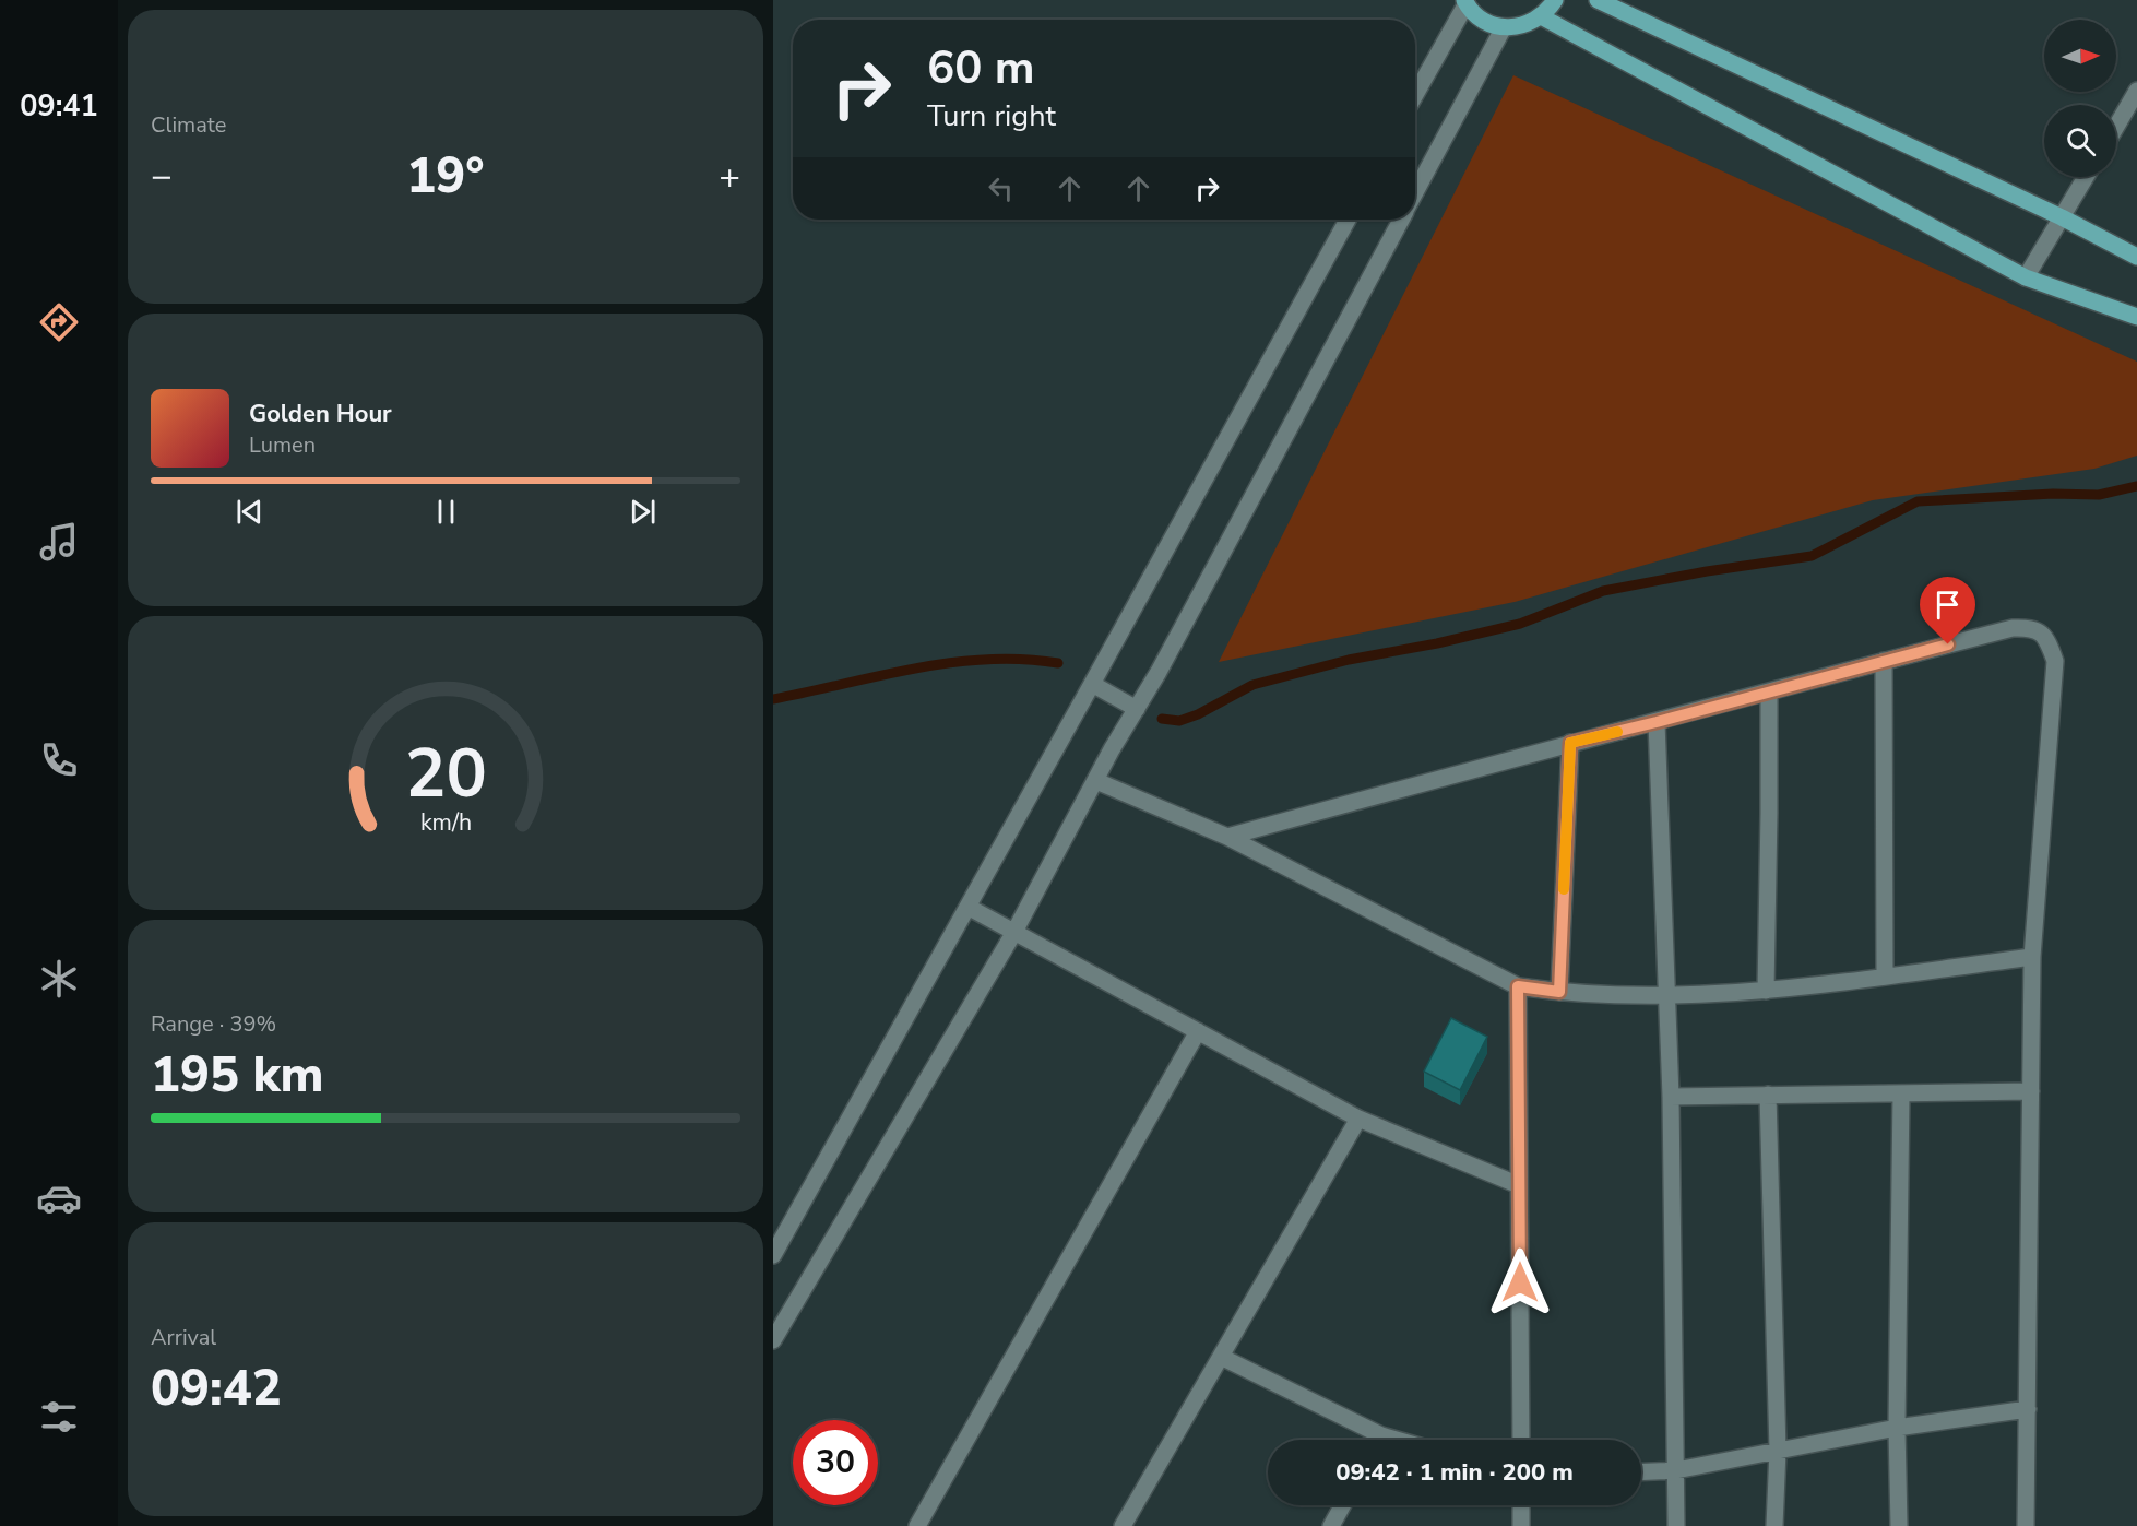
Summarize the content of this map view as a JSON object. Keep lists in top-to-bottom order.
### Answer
{
  "north": "right",
  "page": {
    "tabs": "09:41",
    "tile": [
      "Climate",
      ["Range · 39%", "195 km"],
      ["Arrival", "09:42"]
    ],
    "turn": ["60 m", "Turn right"],
    "heat": ["−", "19°", "+"],
    "song": ["Golden Hour", "Lumen"],
    "limit": "30",
    "trip": "09:42 · 1 min · 200 m",
    "gauge": ["20", "km/h"]
  }
}
